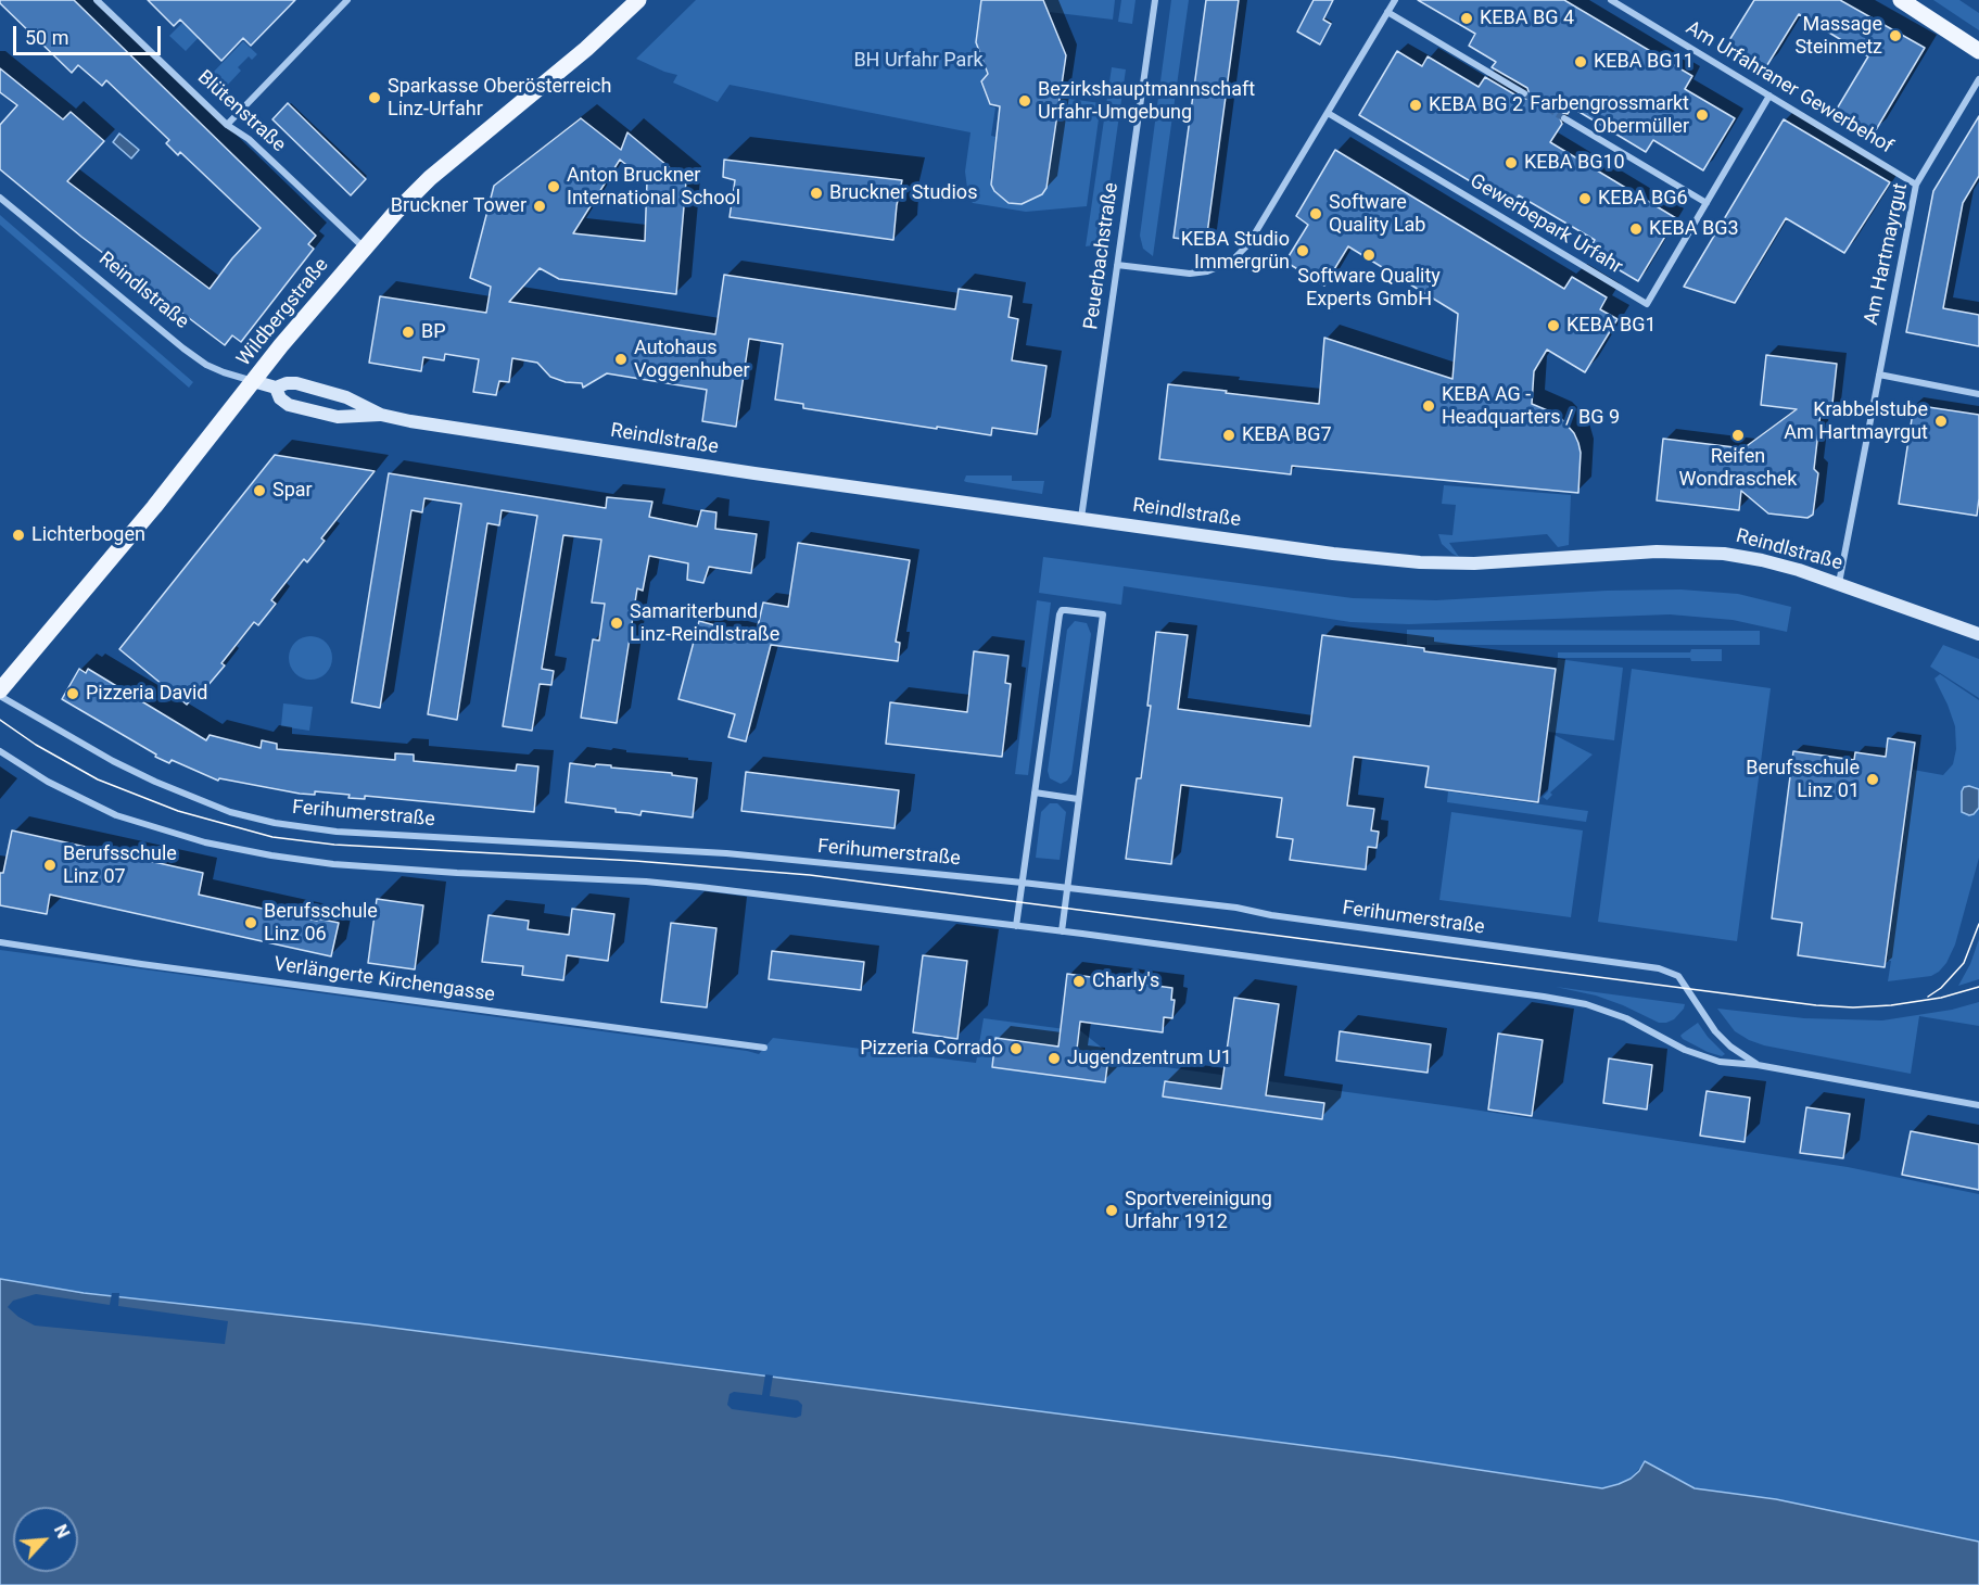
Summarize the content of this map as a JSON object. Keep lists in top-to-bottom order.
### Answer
{
  "streets": {
    "main road": ["Wildbergstraße"],
    "street": [
      "Am Urfahraner Gewerbehof",
      "Blütenstraße",
      "Gewerbepark Urfahr",
      "Am Hartmayrgut",
      "Peuerbachstraße",
      "Reindlstraße",
      "Ferihumerstraße",
      "Verlängerte Kirchengasse"
    ]
  },
  "crossings": [
    ["Am Urfahraner Gewerbehof", "Gewerbepark Urfahr"],
    ["Am Urfahraner Gewerbehof", "Am Hartmayrgut"],
    ["Blütenstraße", "Wildbergstraße"],
    ["Am Hartmayrgut", "Reindlstraße"],
    ["Peuerbachstraße", "Reindlstraße"],
    ["Reindlstraße", "Wildbergstraße"]
  ],
  "parks": ["BH Urfahr Park"],
  "places": [
    "KEBA BG 4",
    "Massage Steinmetz",
    "KEBA BG11",
    "Sparkasse Oberösterreich Linz-Urfahr",
    "Bezirkshauptmannschaft Urfahr-Umgebung",
    "KEBA BG 2",
    "Farbengrossmarkt Obermüller",
    "KEBA BG10",
    "Anton Bruckner International School",
    "Bruckner Studios",
    "KEBA BG6",
    "Bruckner Tower",
    "Software Quality Lab",
    "KEBA BG3",
    "KEBA Studio Immergrün",
    "Software Quality Experts GmbH",
    "KEBA BG1",
    "BP",
    "Autohaus Voggenhuber",
    "KEBA AG - Headquarters / BG 9",
    "Krabbelstube Am Hartmayrgut",
    "KEBA BG7",
    "Reifen Wondraschek",
    "Spar",
    "Lichterbogen",
    "Samariterbund Linz-Reindlstraße",
    "Pizzeria David",
    "Berufsschule Linz 01",
    "Berufsschule Linz 07",
    "Berufsschule Linz 06",
    "Charly's",
    "Pizzeria Corrado",
    "Jugendzentrum U1",
    "Sportvereinigung Urfahr 1912"
  ],
  "scale_bar": "50 m",
  "north": "top right"
}
